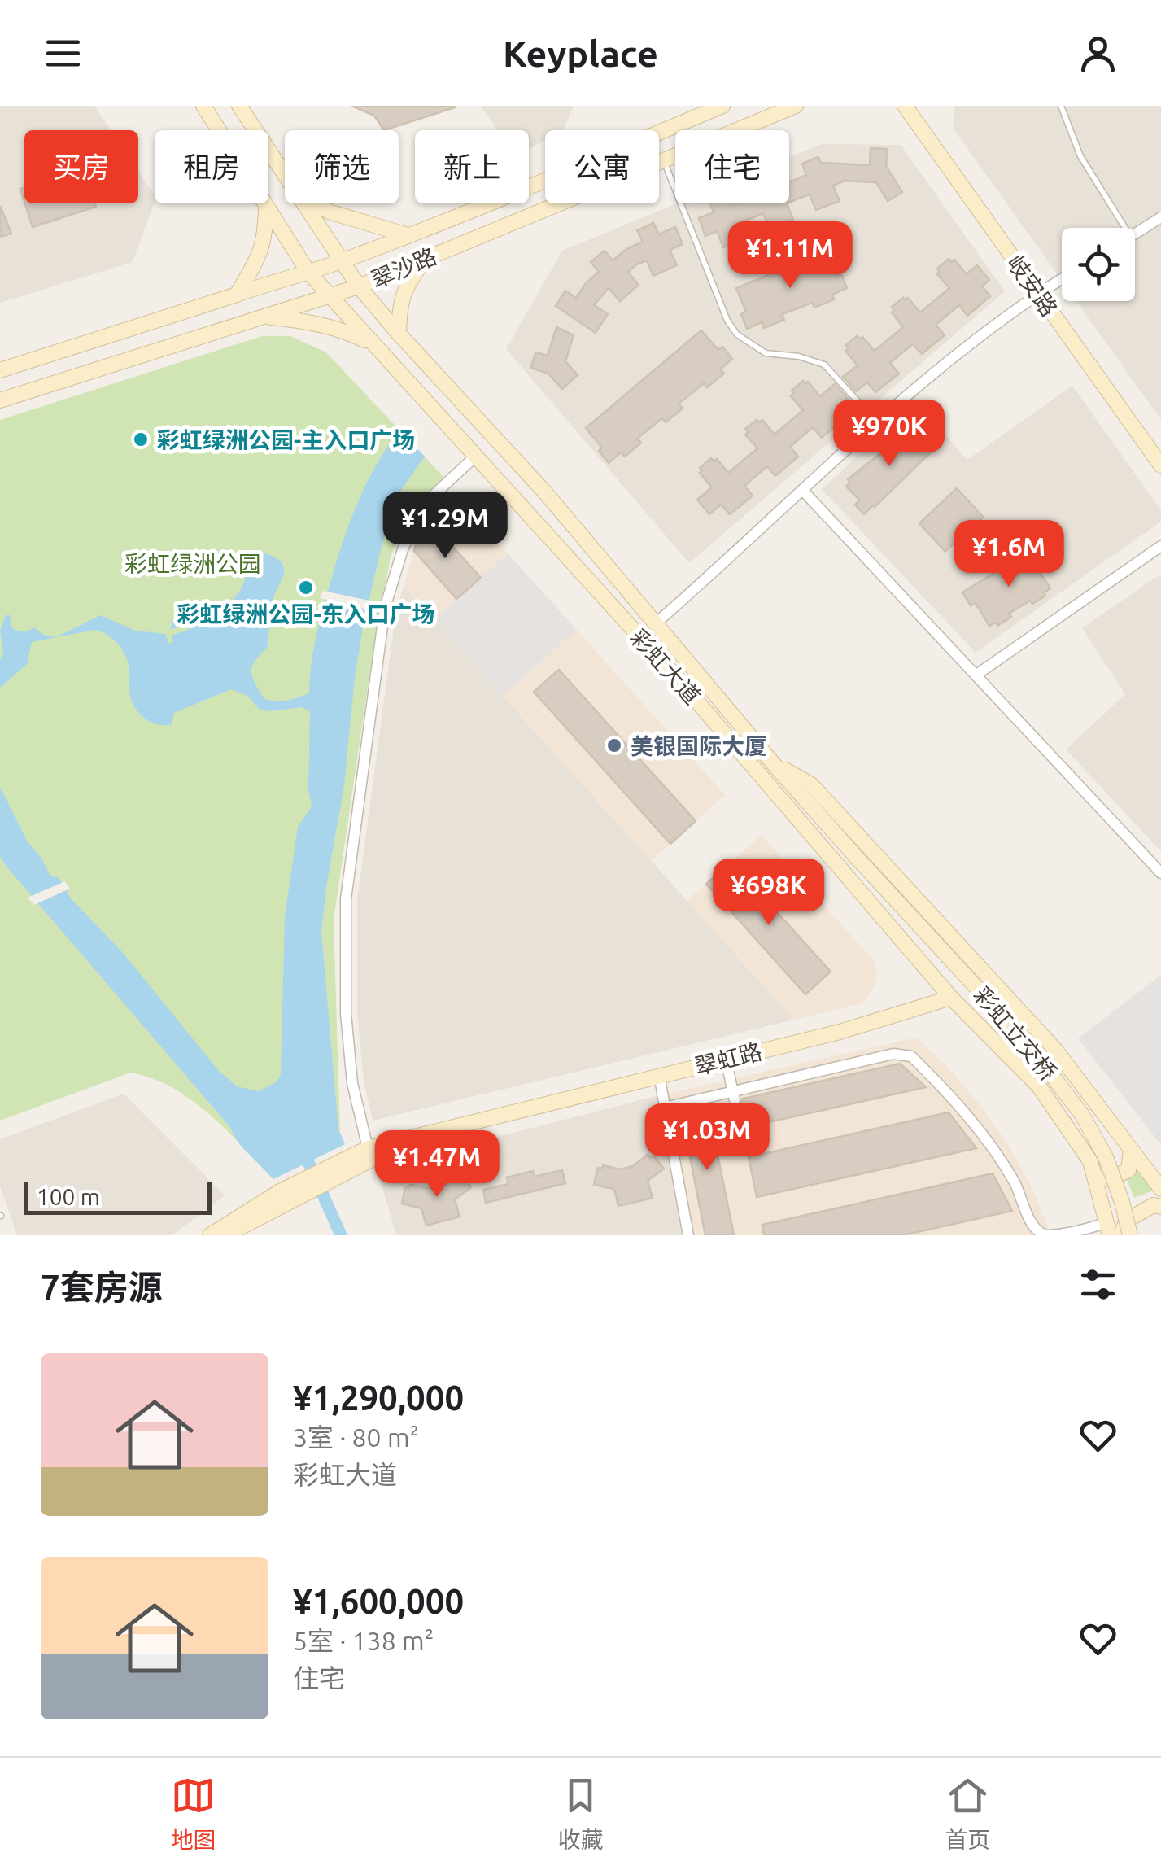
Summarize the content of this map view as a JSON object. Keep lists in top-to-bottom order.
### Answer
{
  "streets": {
    "main road": [
      "翠沙路",
      "岐安路",
      "彩虹大道",
      "彩虹立交桥",
      "翠虹路"
    ]
  },
  "crossings": [
    ["翠沙路", "彩虹大道"],
    ["彩虹大道", "彩虹立交桥"],
    ["彩虹大道", "翠虹路"]
  ],
  "parks": ["彩虹绿洲公园"],
  "places": ["彩虹绿洲公园-主入口广场", "彩虹绿洲公园-东入口广场", "美银国际大厦"],
  "scale_bar": "100 m",
  "page": {
    "header": "Keyplace",
    "chip": [
      "买房",
      "租房",
      "筛选",
      "新上",
      "公寓",
      "住宅"
    ],
    "price": [
      "¥1.11M",
      "¥970K",
      "¥1.29M",
      "¥1.6M",
      "¥698K",
      "¥1.03M",
      "¥1.47M"
    ],
    "scale": "100 m",
    "heading": "7套房源",
    "list": [
      {
        "name": "¥1,290,000",
        "note": "3室 · 80 m² · 彩虹大道"
      },
      {
        "name": "¥1,600,000",
        "note": "5室 · 138 m² · 住宅"
      }
    ],
    "tabs": ["地图", "收藏", "首页"]
  }
}
